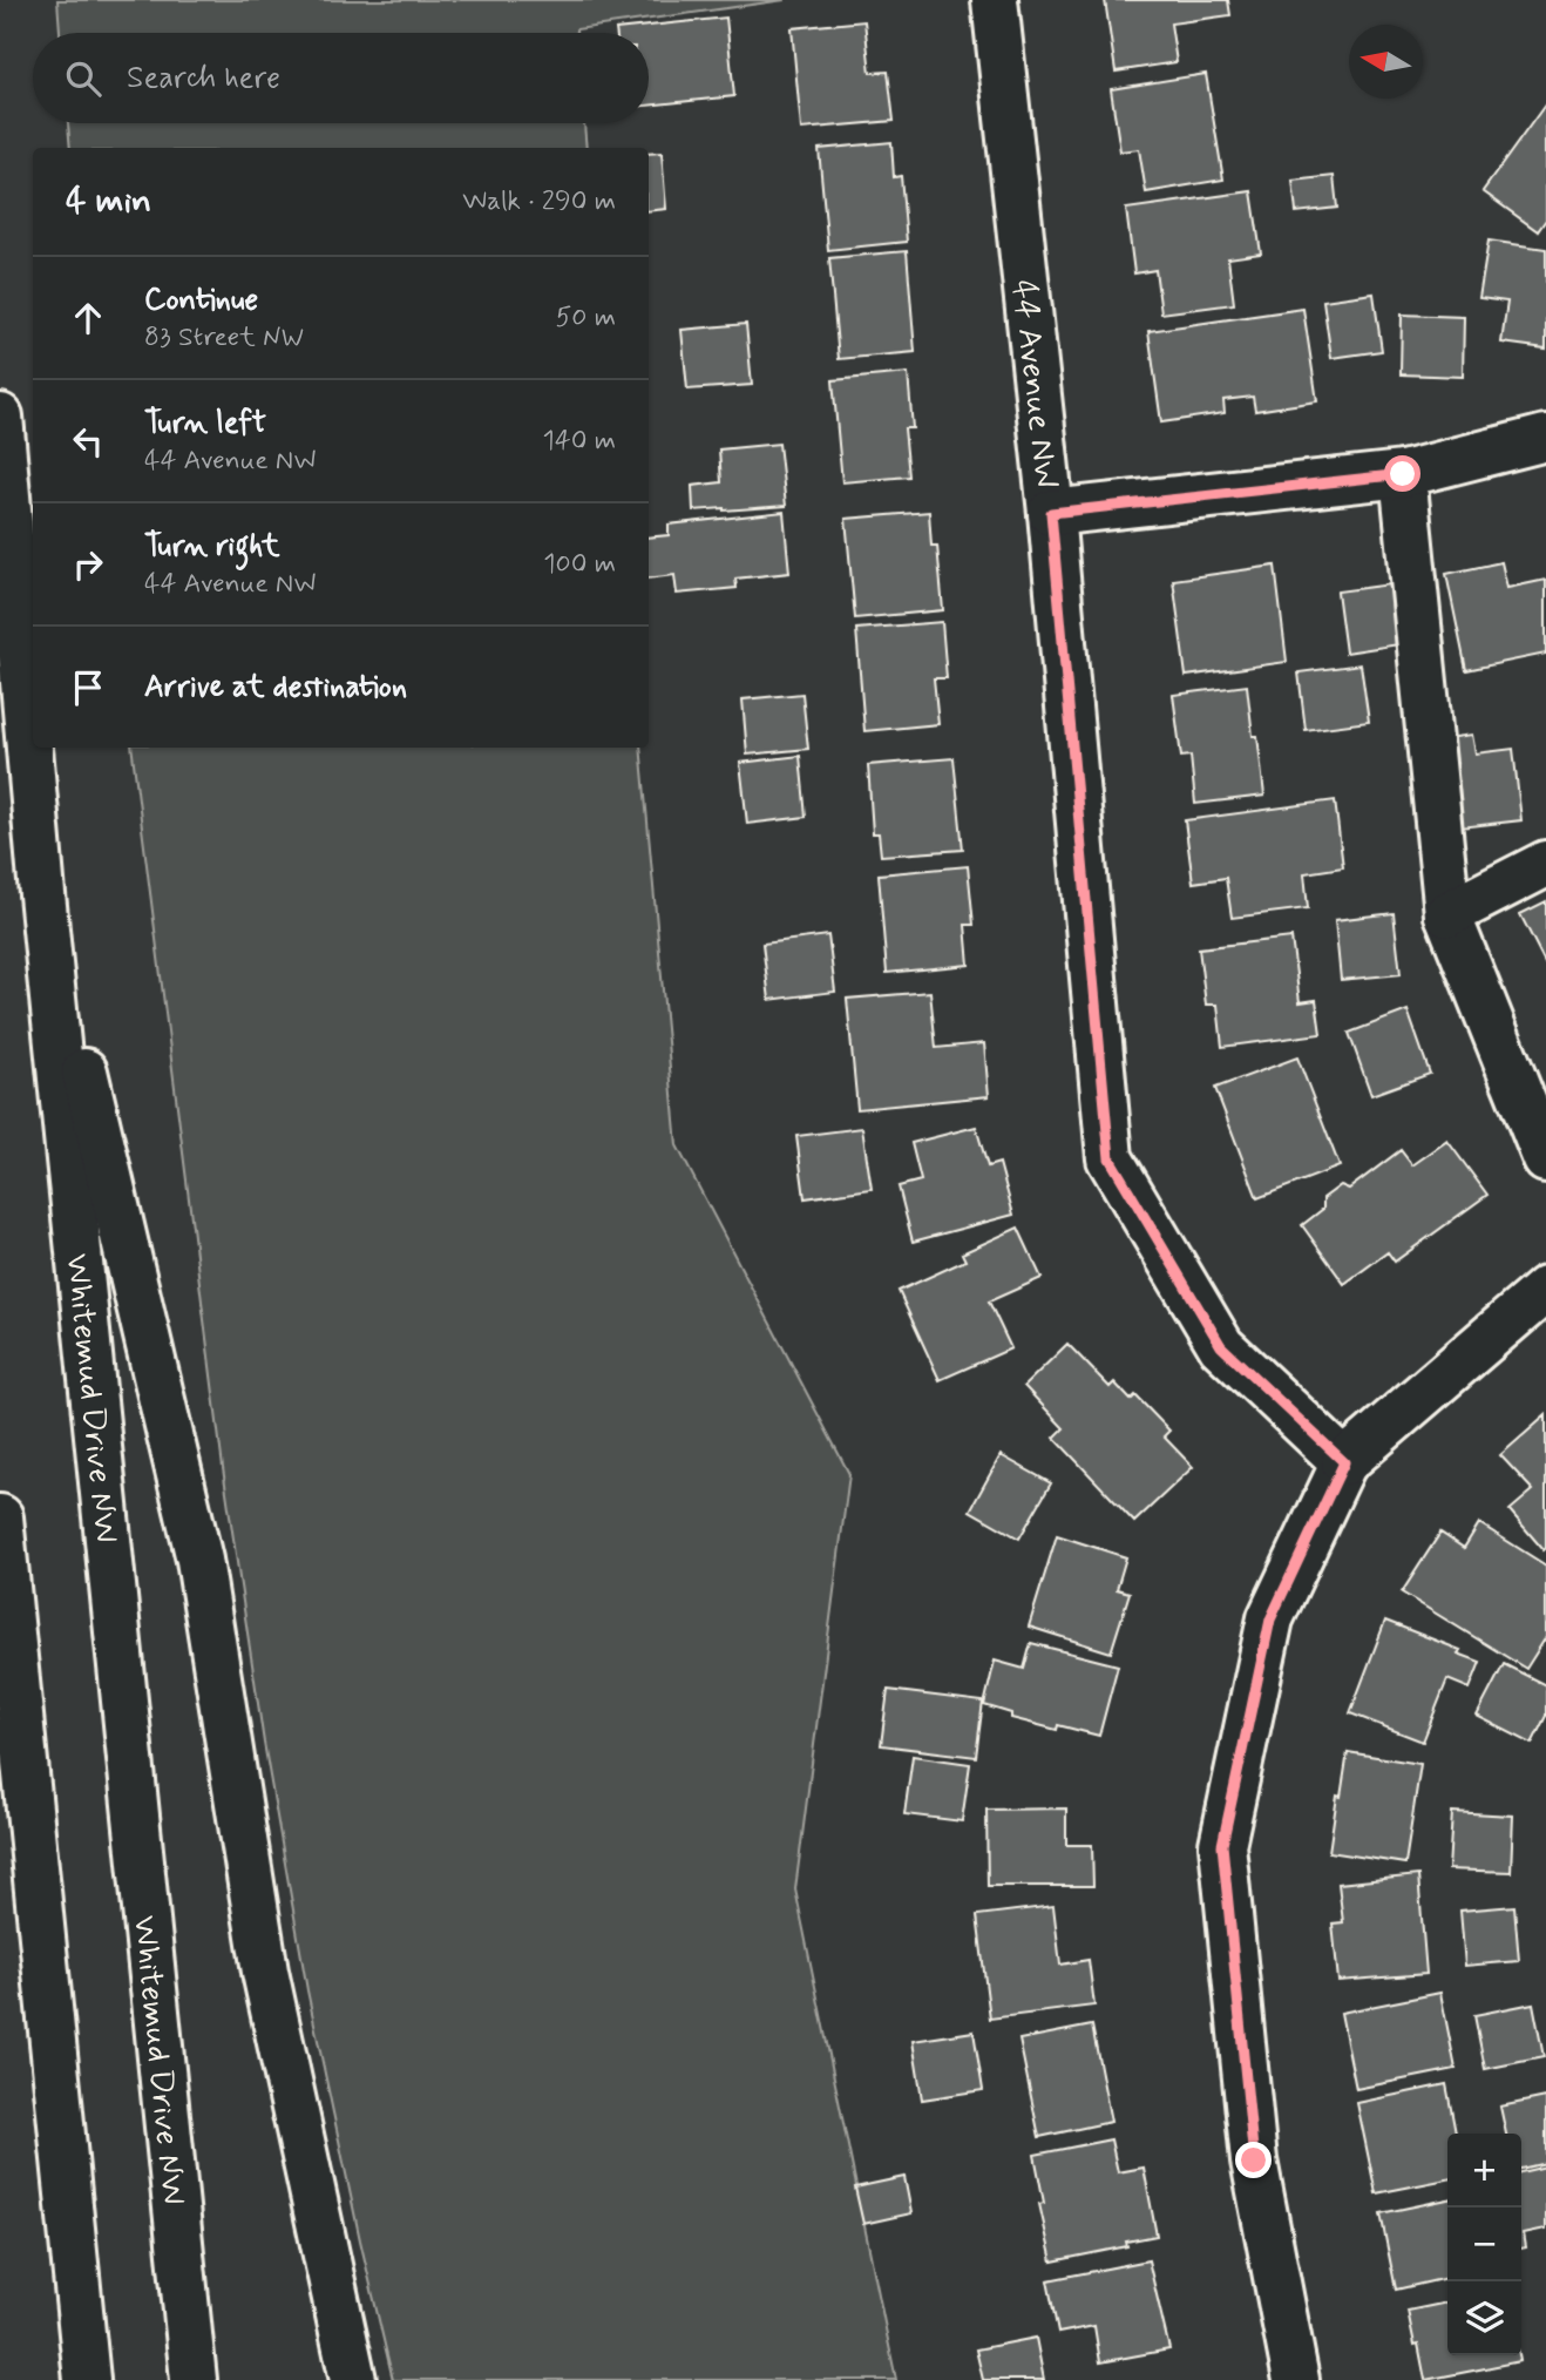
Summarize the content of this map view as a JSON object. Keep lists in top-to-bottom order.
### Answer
{
  "streets": {
    "main road": ["44 Avenue NW", "Whitemud Drive NW"]
  },
  "north": "left",
  "page": {
    "search": "Search here",
    "heading": ["4 min", "Walk · 290 m"],
    "list": [
      ["Continue", "83 Street NW", "50 m"],
      ["Turn left", "44 Avenue NW", "140 m"],
      ["Turn right", "44 Avenue NW", "100 m"],
      "Arrive at destination"
    ],
    "map_buttons": ["+", "−"]
  }
}
